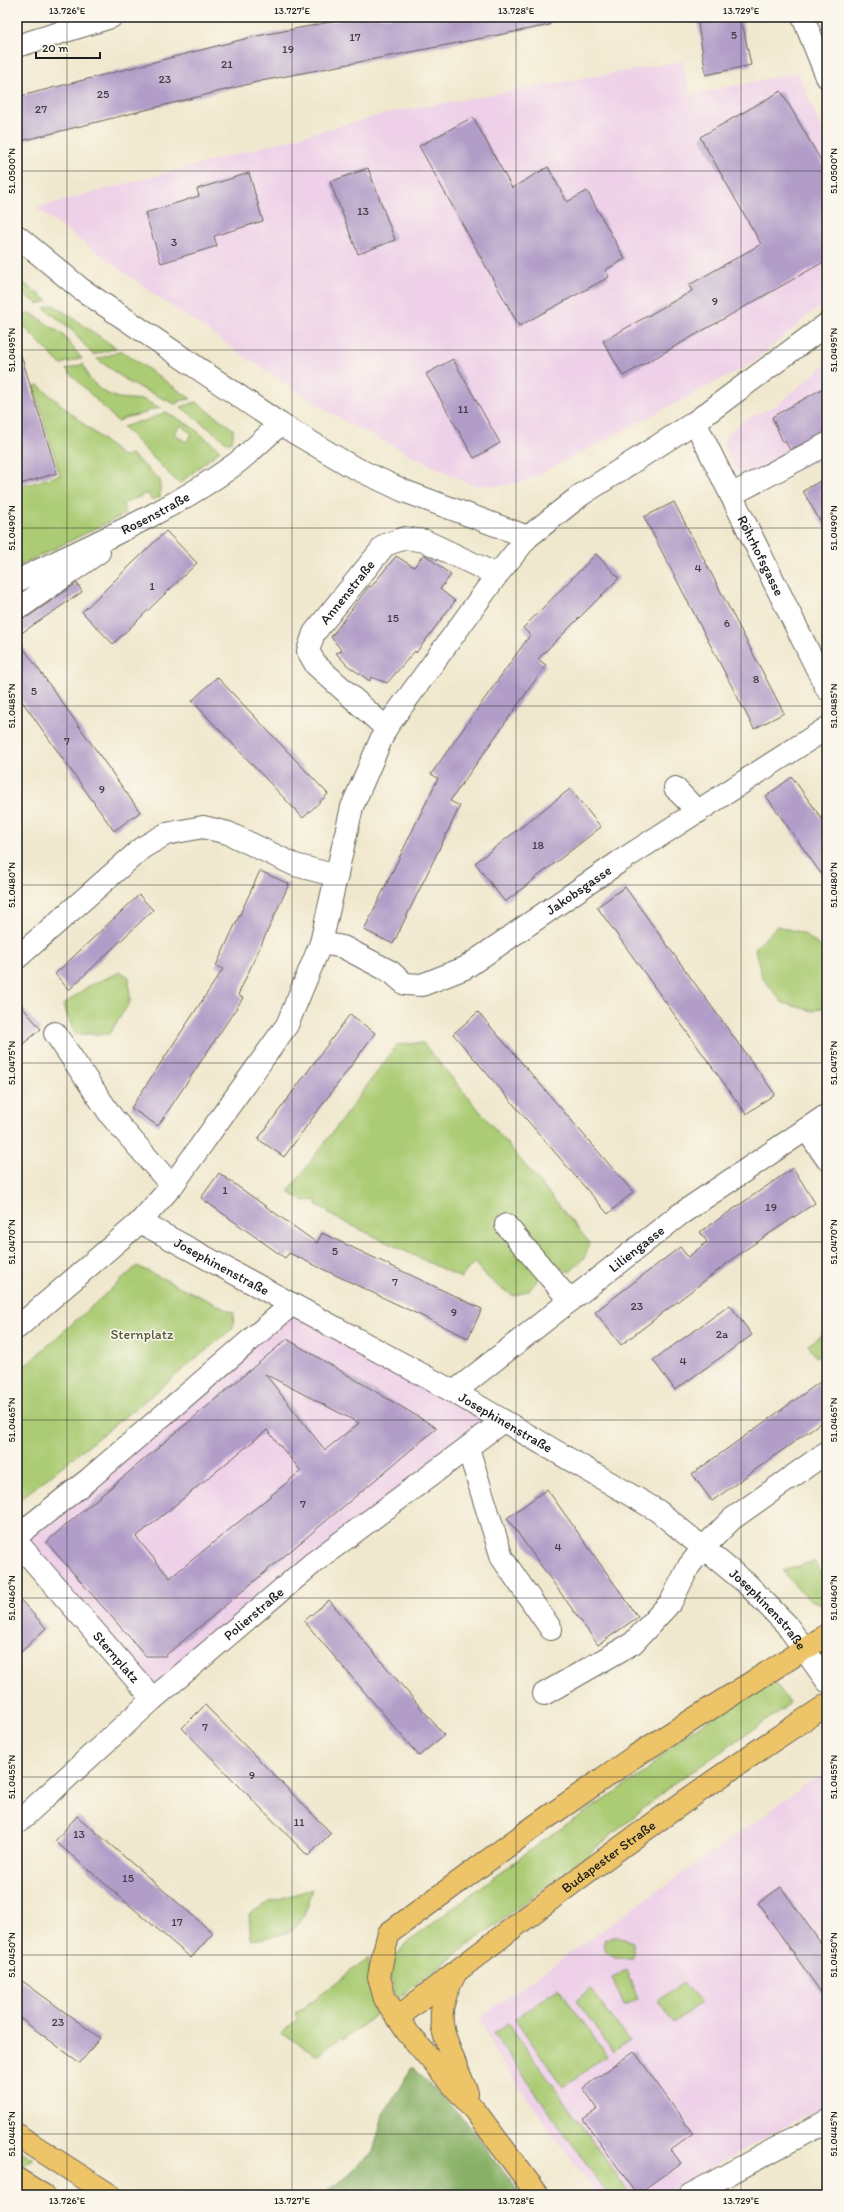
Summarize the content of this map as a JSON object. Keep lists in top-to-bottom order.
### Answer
{
  "streets": {
    "main road": ["Budapester Straße"],
    "street": [
      "Rosenstraße",
      "Röhrhofsgasse",
      "Annenstraße",
      "Jakobsgasse",
      "Liliengasse",
      "Josephinenstraße",
      "Polierstraße",
      "Sternplatz"
    ]
  },
  "crossings": [
    ["Liliengasse", "Josephinenstraße"],
    ["Josephinenstraße", "Polierstraße"],
    ["Polierstraße", "Sternplatz"]
  ],
  "parks": ["Sternplatz"],
  "house_numbers": [
    "5",
    "17",
    "19",
    "21",
    "23",
    "25",
    "27",
    "13",
    "3",
    "9",
    "11",
    "4",
    "1",
    "15",
    "6",
    "8",
    "5",
    "7",
    "9",
    "18",
    "1",
    "19",
    "5",
    "7",
    "23",
    "9",
    "2a",
    "4",
    "7",
    "4",
    "7",
    "9",
    "11",
    "13",
    "15",
    "17",
    "23"
  ],
  "scale_bar": "20 m",
  "coordinates": [
    "13.726°E",
    "13.727°E",
    "13.728°E",
    "13.729°E",
    "51.0500°N",
    "51.0495°N",
    "51.0490°N",
    "51.0485°N",
    "51.0480°N",
    "51.0475°N",
    "51.0470°N",
    "51.0465°N",
    "51.0460°N",
    "51.0455°N",
    "51.0450°N",
    "51.0445°N"
  ]
}
